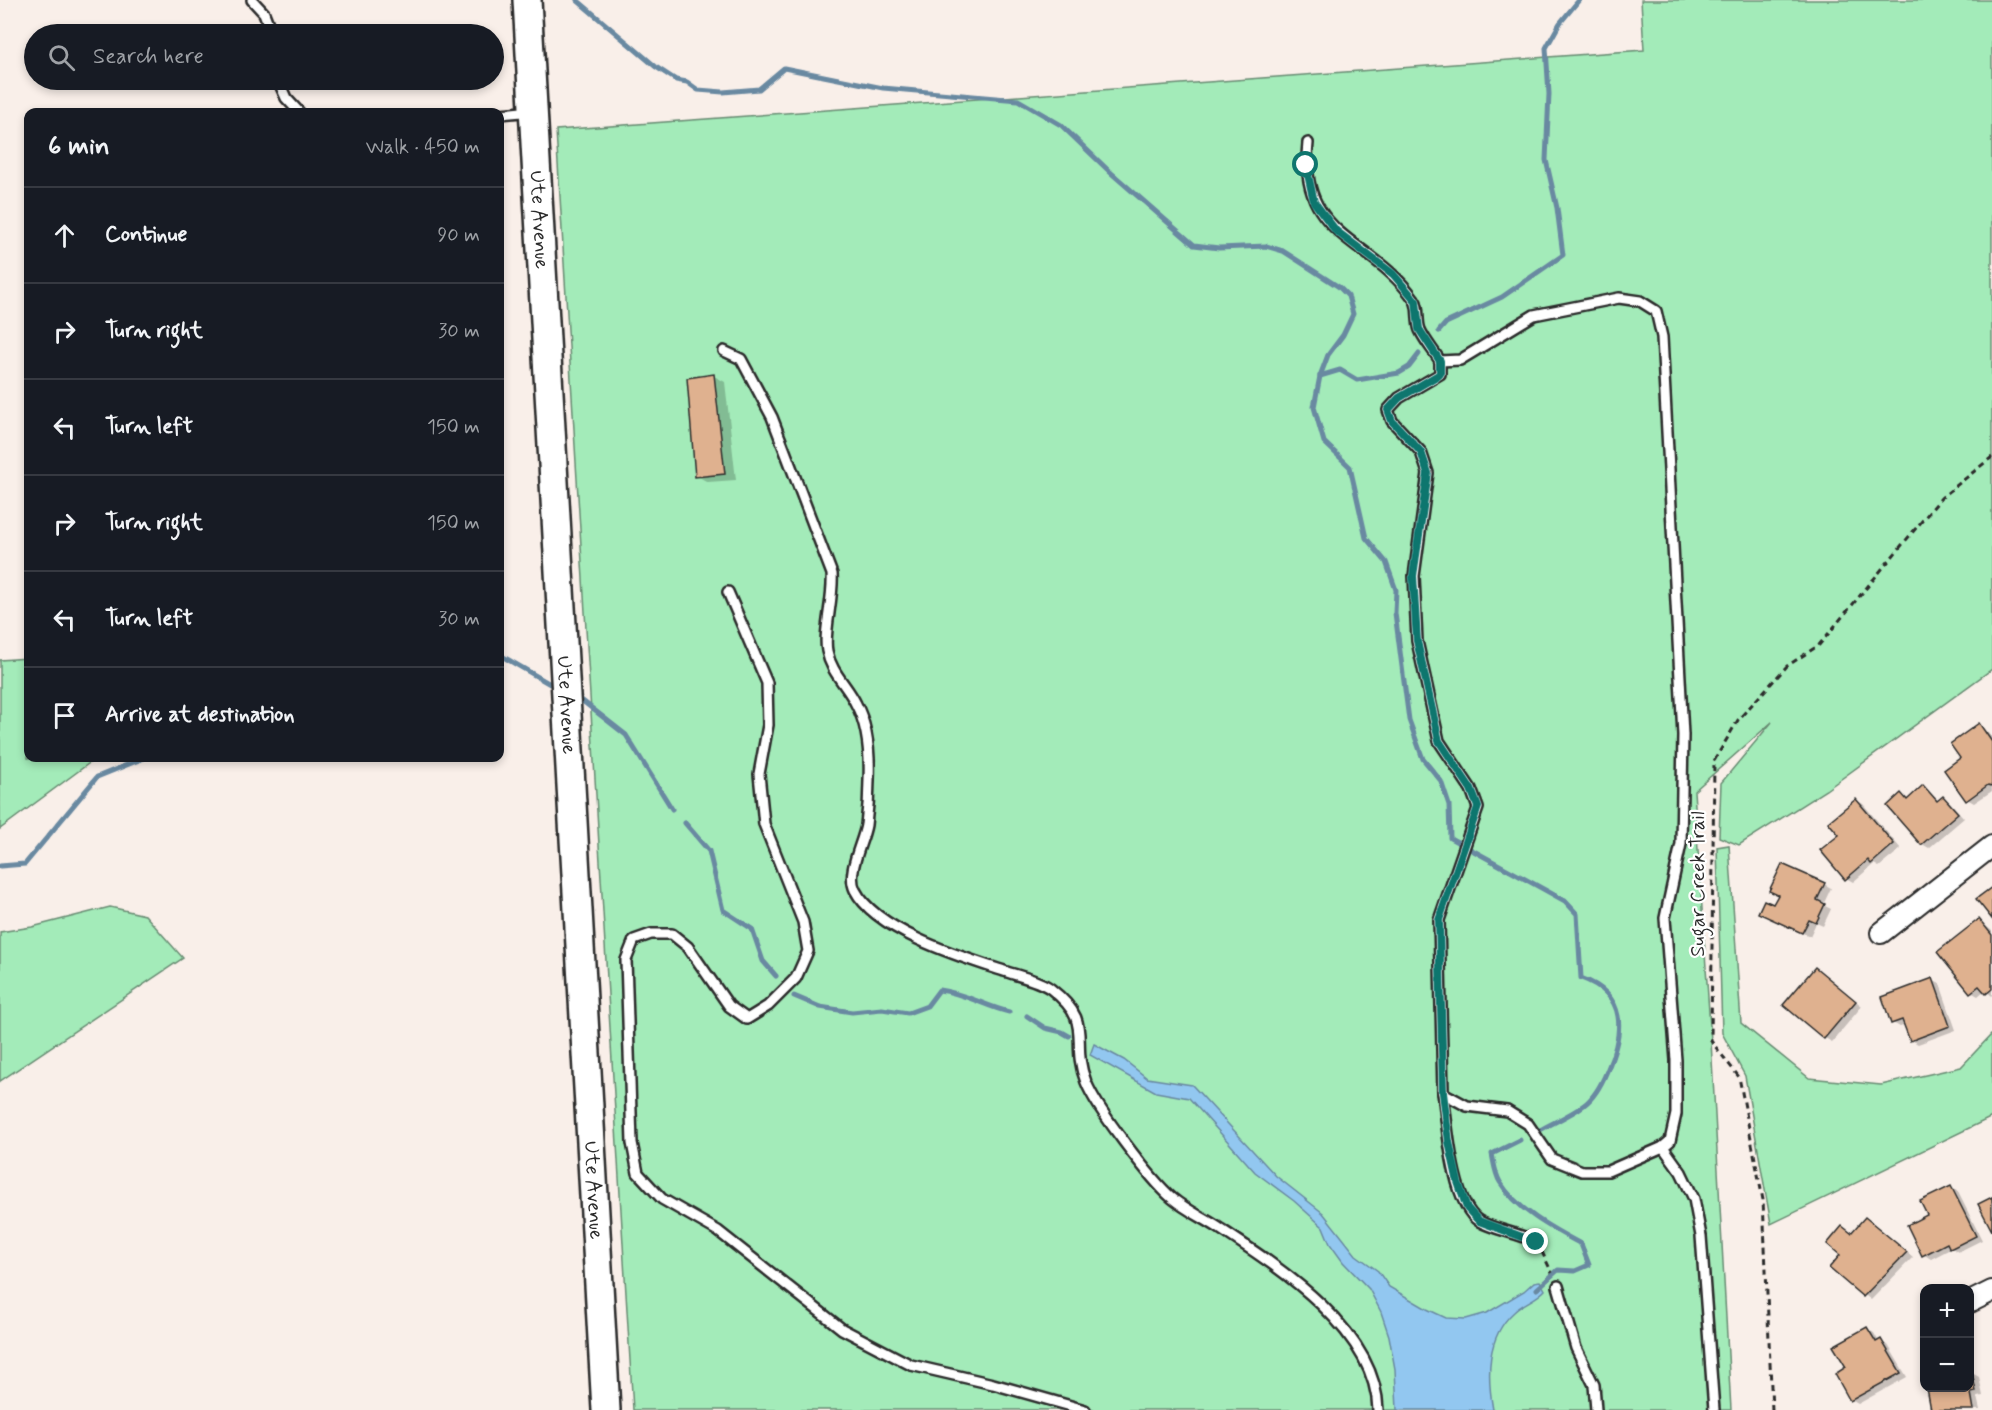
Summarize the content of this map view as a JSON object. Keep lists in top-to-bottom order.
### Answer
{
  "streets": {
    "main road": ["Ute Avenue"],
    "path": ["Sugar Creek Trail"]
  },
  "page": {
    "search": "Search here",
    "heading": ["6 min", "Walk · 450 m"],
    "list": [
      ["Continue", "90 m"],
      ["Turn right", "30 m"],
      ["Turn left", "150 m"],
      ["Turn right", "150 m"],
      ["Turn left", "30 m"],
      "Arrive at destination"
    ],
    "map_buttons": ["+", "−"]
  }
}
